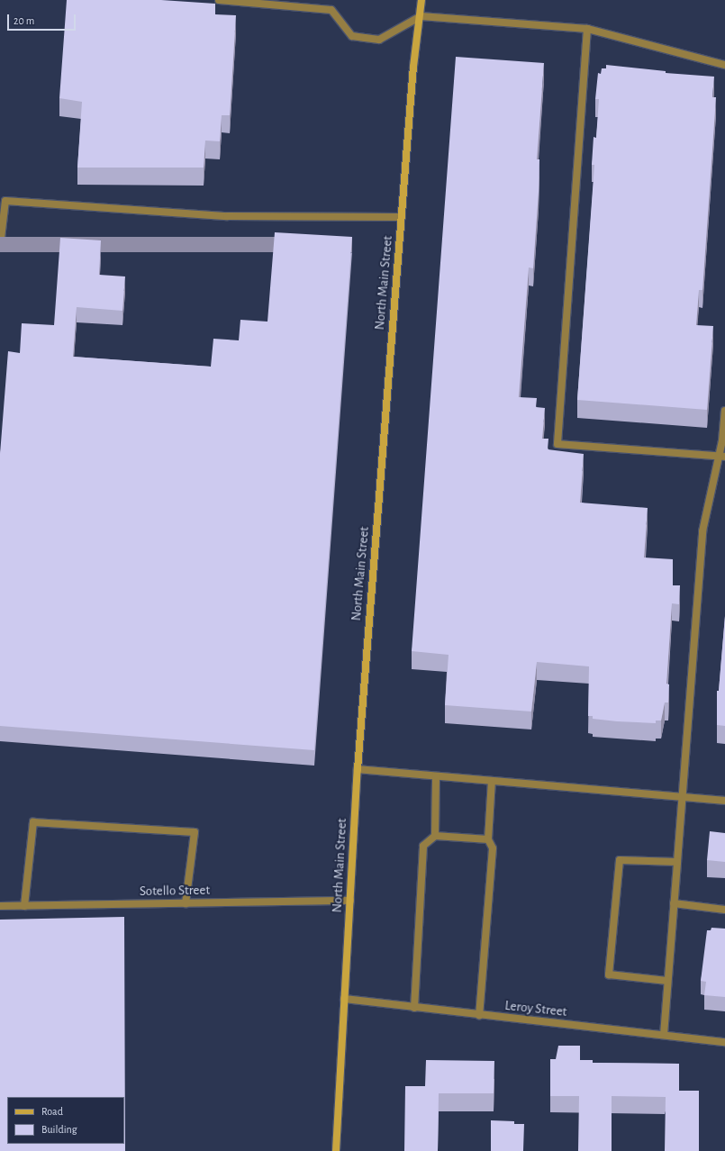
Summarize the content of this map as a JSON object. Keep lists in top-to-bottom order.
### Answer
{
  "streets": {
    "main road": ["North Main Street"],
    "street": ["Sotello Street", "Leroy Street"]
  },
  "crossings": [
    ["North Main Street", "Sotello Street"],
    ["North Main Street", "Leroy Street"]
  ],
  "legend": ["Road", "Building"],
  "scale_bar": "20 m"
}
